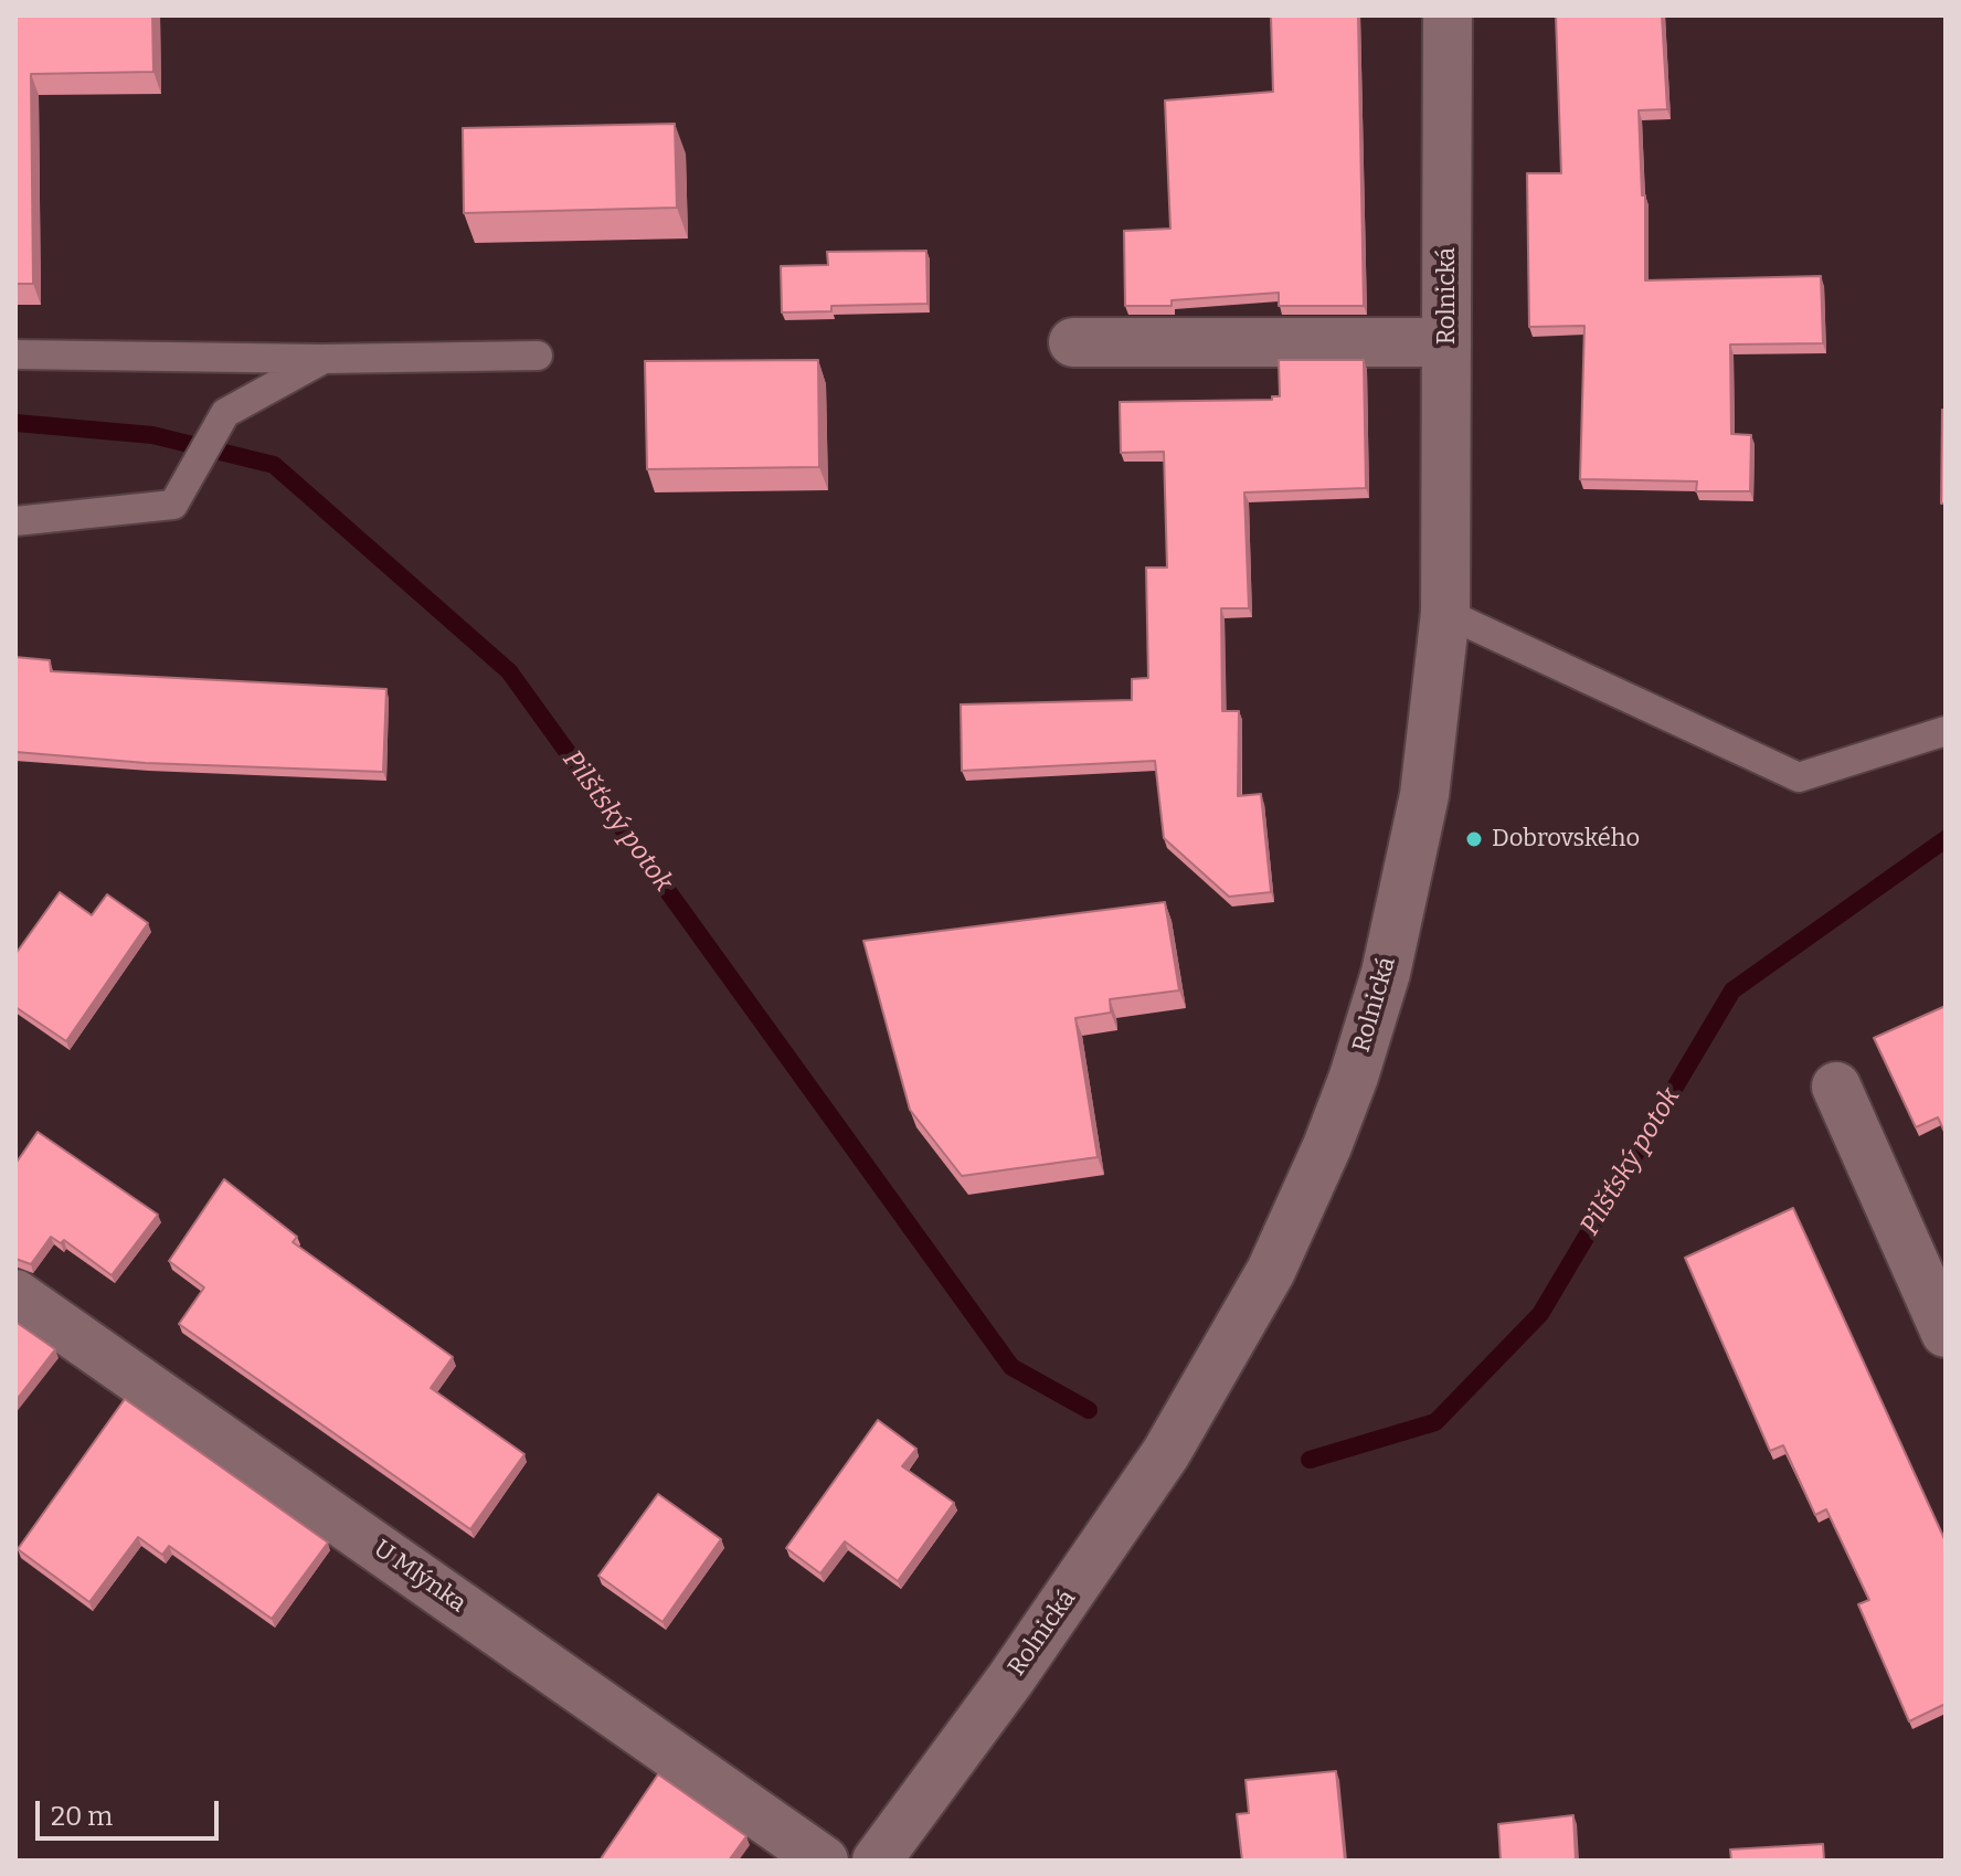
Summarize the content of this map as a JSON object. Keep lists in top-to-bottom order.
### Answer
{
  "streets": {
    "street": ["Rolnická", "U Mlýnka"]
  },
  "water": ["Pilšťský potok"],
  "places": ["Dobrovského"],
  "scale_bar": "20 m"
}
